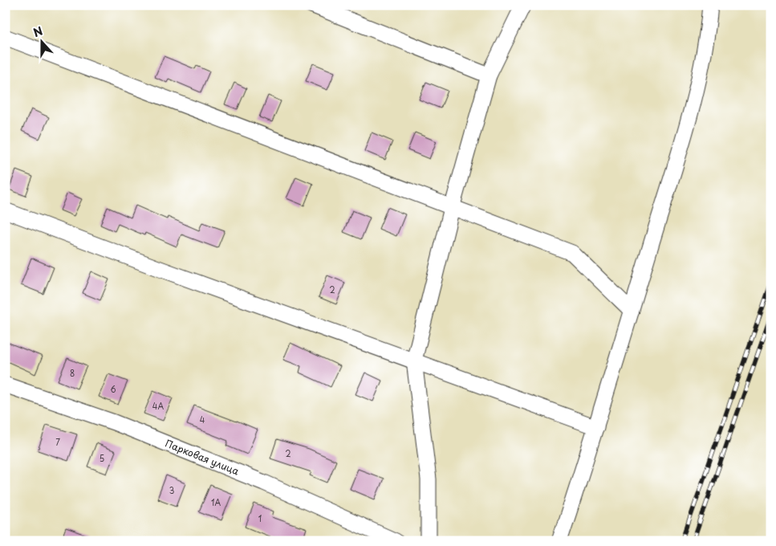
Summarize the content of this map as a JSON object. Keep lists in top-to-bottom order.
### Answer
{
  "streets": {
    "street": ["Парковая улица"]
  },
  "house_numbers": [
    "2",
    "8",
    "6",
    "4А",
    "4",
    "7",
    "2",
    "5",
    "3",
    "1А",
    "1"
  ],
  "north": "top"
}
